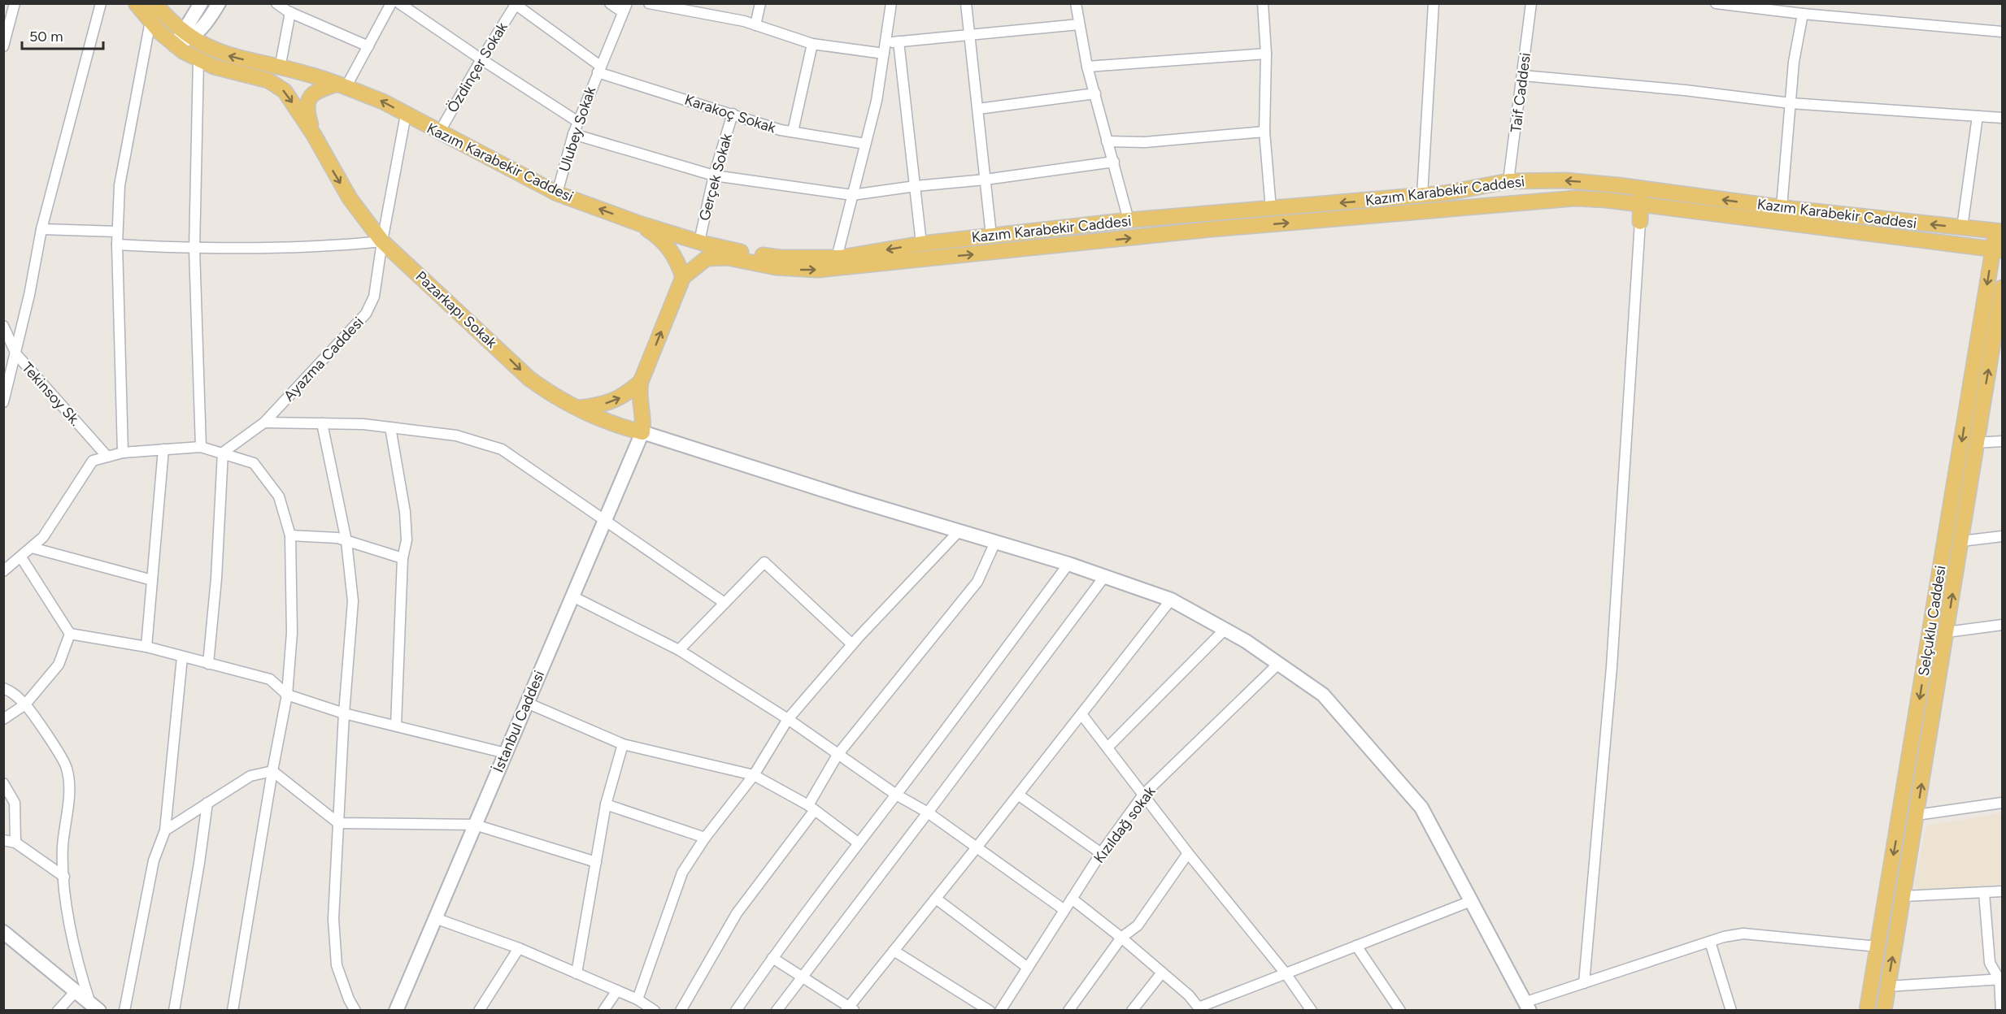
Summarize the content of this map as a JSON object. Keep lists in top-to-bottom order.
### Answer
{
  "streets": {
    "main road": [
      "Kazım Karabekir Caddesi",
      "Pazarkapı Sokak",
      "Selçuklu Caddesi",
      "İstanbul Caddesi"
    ],
    "street": [
      "Özdinçer Sokak",
      "Taif Caddesi",
      "Karakoç Sokak",
      "Ulubey Sokak",
      "Gerçek Sokak",
      "Ayazma Caddesi",
      "Tekinsoy Sk.",
      "Kızıldağ sokak"
    ]
  },
  "crossings": [
    ["Özdinçer Sokak", "Karakoç Sokak"],
    ["Özdinçer Sokak", "Kazım Karabekir Caddesi"],
    ["Taif Caddesi", "Kazım Karabekir Caddesi"],
    ["Karakoç Sokak", "Ulubey Sokak"],
    ["Karakoç Sokak", "Gerçek Sokak"],
    ["Ulubey Sokak", "Kazım Karabekir Caddesi"],
    ["Kazım Karabekir Caddesi", "Gerçek Sokak"],
    ["Kazım Karabekir Caddesi", "Ayazma Caddesi"],
    ["Kazım Karabekir Caddesi", "Selçuklu Caddesi"],
    ["Pazarkapı Sokak", "Ayazma Caddesi"],
    ["Pazarkapı Sokak", "İstanbul Caddesi"]
  ],
  "one_way": ["Pazarkapı Sokak"],
  "scale_bar": "50 m"
}
